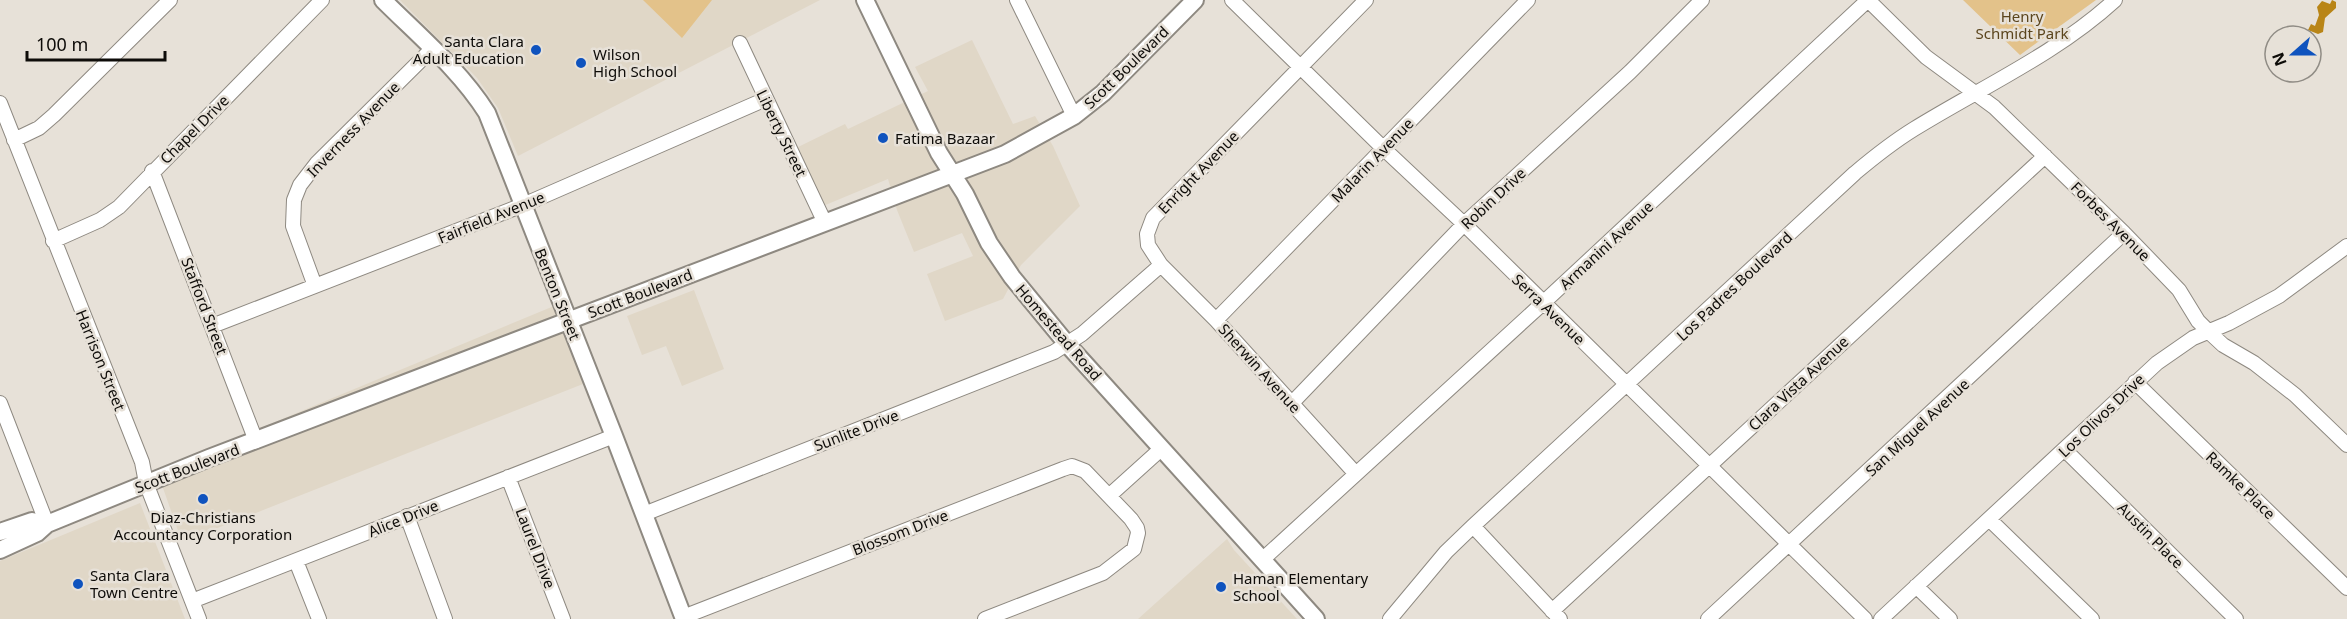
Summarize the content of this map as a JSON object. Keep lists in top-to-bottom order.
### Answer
{
  "streets": {
    "main road": ["Scott Boulevard", "Benton Street", "Homestead Road"],
    "street": [
      "Chapel Drive",
      "Inverness Avenue",
      "Liberty Street",
      "Malarin Avenue",
      "Enright Avenue",
      "Robin Drive",
      "Fairfield Avenue",
      "Forbes Avenue",
      "Armanini Avenue",
      "Los Padres Boulevard",
      "Stafford Street",
      "Serra Avenue",
      "Harrison Street",
      "Sherwin Avenue",
      "Clara Vista Avenue",
      "Los Olivos Drive",
      "San Miguel Avenue",
      "Sunlite Drive",
      "Ramke Place",
      "Alice Drive",
      "Blossom Drive",
      "Austin Place",
      "Laurel Drive"
    ]
  },
  "crossings": [
    ["Scott Boulevard", "Liberty Street"],
    ["Scott Boulevard", "Benton Street"],
    ["Scott Boulevard", "Stafford Street"],
    ["Scott Boulevard", "Homestead Road"],
    ["Scott Boulevard", "Harrison Street"],
    ["Chapel Drive", "Stafford Street"],
    ["Chapel Drive", "Harrison Street"],
    ["Inverness Avenue", "Fairfield Avenue"],
    ["Inverness Avenue", "Benton Street"],
    ["Liberty Street", "Fairfield Avenue"],
    ["Malarin Avenue", "Serra Avenue"],
    ["Malarin Avenue", "Sherwin Avenue"],
    ["Enright Avenue", "Serra Avenue"],
    ["Enright Avenue", "Sherwin Avenue"],
    ["Robin Drive", "Serra Avenue"],
    ["Robin Drive", "Sherwin Avenue"],
    ["Fairfield Avenue", "Benton Street"],
    ["Fairfield Avenue", "Stafford Street"],
    ["Forbes Avenue", "Armanini Avenue"],
    ["Forbes Avenue", "Los Padres Boulevard"],
    ["Forbes Avenue", "Clara Vista Avenue"],
    ["Forbes Avenue", "Los Olivos Drive"],
    ["Forbes Avenue", "San Miguel Avenue"],
    ["Armanini Avenue", "Serra Avenue"],
    ["Armanini Avenue", "Homestead Road"],
    ["Armanini Avenue", "Sherwin Avenue"],
    ["Los Padres Boulevard", "Serra Avenue"],
    ["Benton Street", "Sunlite Drive"],
    ["Benton Street", "Alice Drive"],
    ["Benton Street", "Blossom Drive"],
    ["Serra Avenue", "Clara Vista Avenue"],
    ["Serra Avenue", "San Miguel Avenue"],
    ["Homestead Road", "Sunlite Drive"],
    ["Harrison Street", "Alice Drive"],
    ["Los Olivos Drive", "Ramke Place"],
    ["Los Olivos Drive", "Austin Place"],
    ["Alice Drive", "Laurel Drive"]
  ],
  "parks": ["Henry Schmidt Park"],
  "places": [
    "Santa Clara Adult Education",
    "Wilson High School",
    "Fatima Bazaar",
    "Diaz-Christians Accountancy Corporation",
    "Santa Clara Town Centre",
    "Haman Elementary School"
  ],
  "scale_bar": "100 m",
  "north": "left"
}
